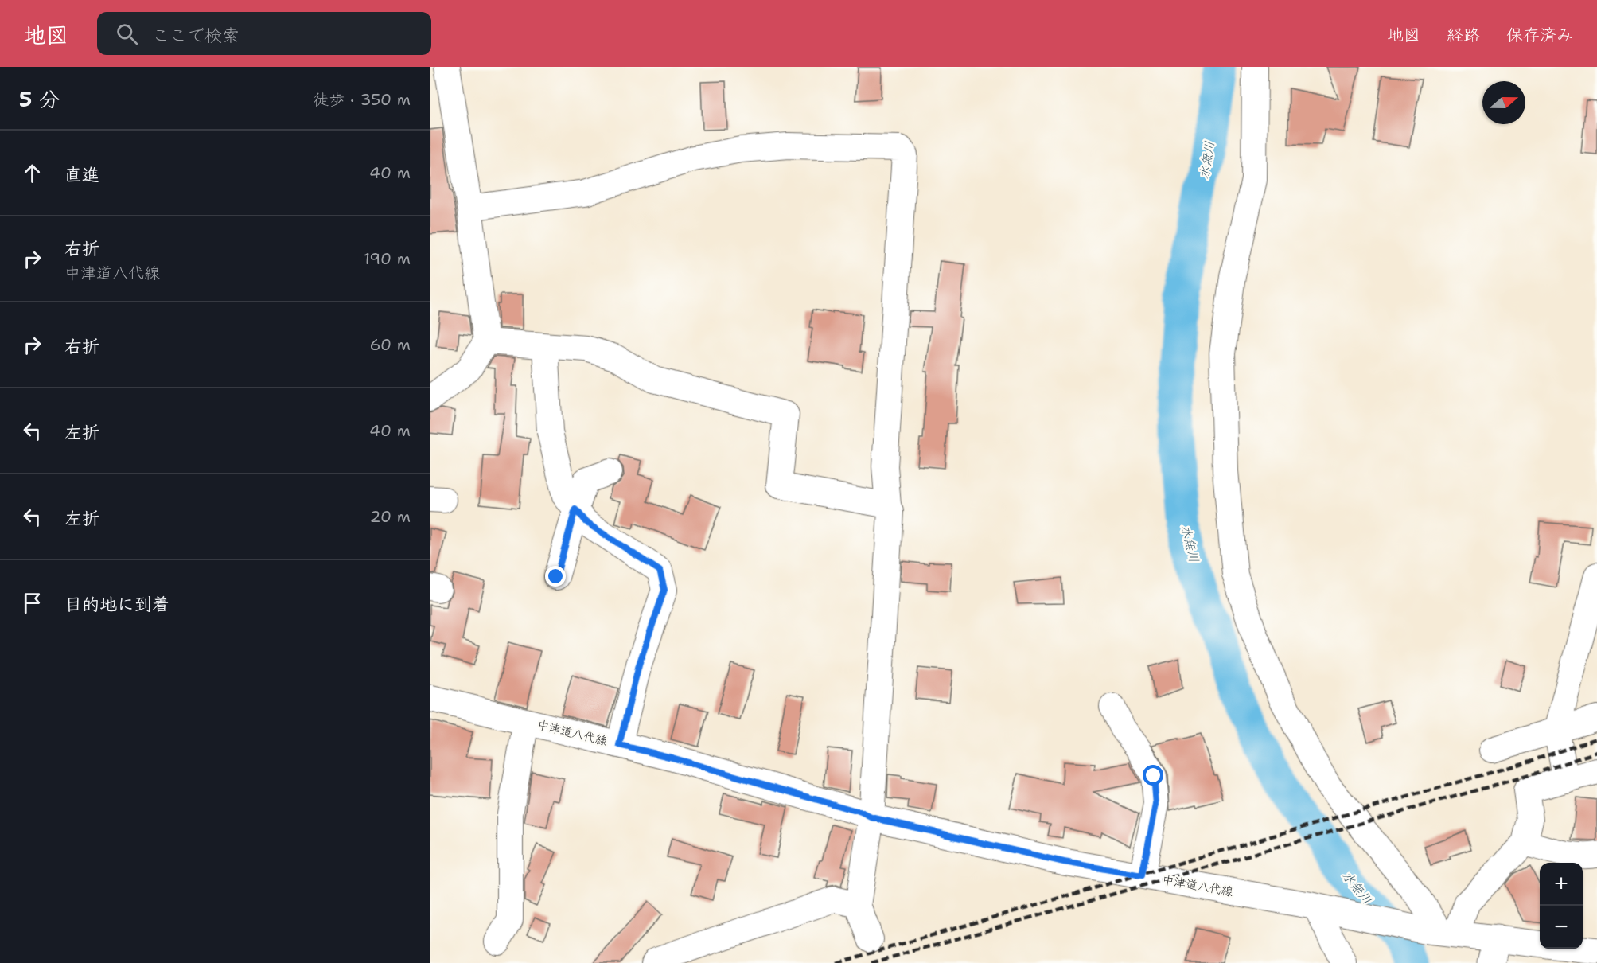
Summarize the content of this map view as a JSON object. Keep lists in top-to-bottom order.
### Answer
{
  "streets": {
    "main road": ["中津道八代線"]
  },
  "water": ["水無川"],
  "north": "right",
  "page": {
    "header": "地図",
    "search": "ここで検索",
    "nav": ["地図", "経路", "保存済み"],
    "heading": ["5 分", "徒歩 · 350 m"],
    "list": [
      ["直進", "40 m"],
      ["右折", "中津道八代線", "190 m"],
      ["右折", "60 m"],
      ["左折", "40 m"],
      ["左折", "20 m"],
      "目的地に到着"
    ],
    "map_buttons": ["+", "−"]
  }
}
